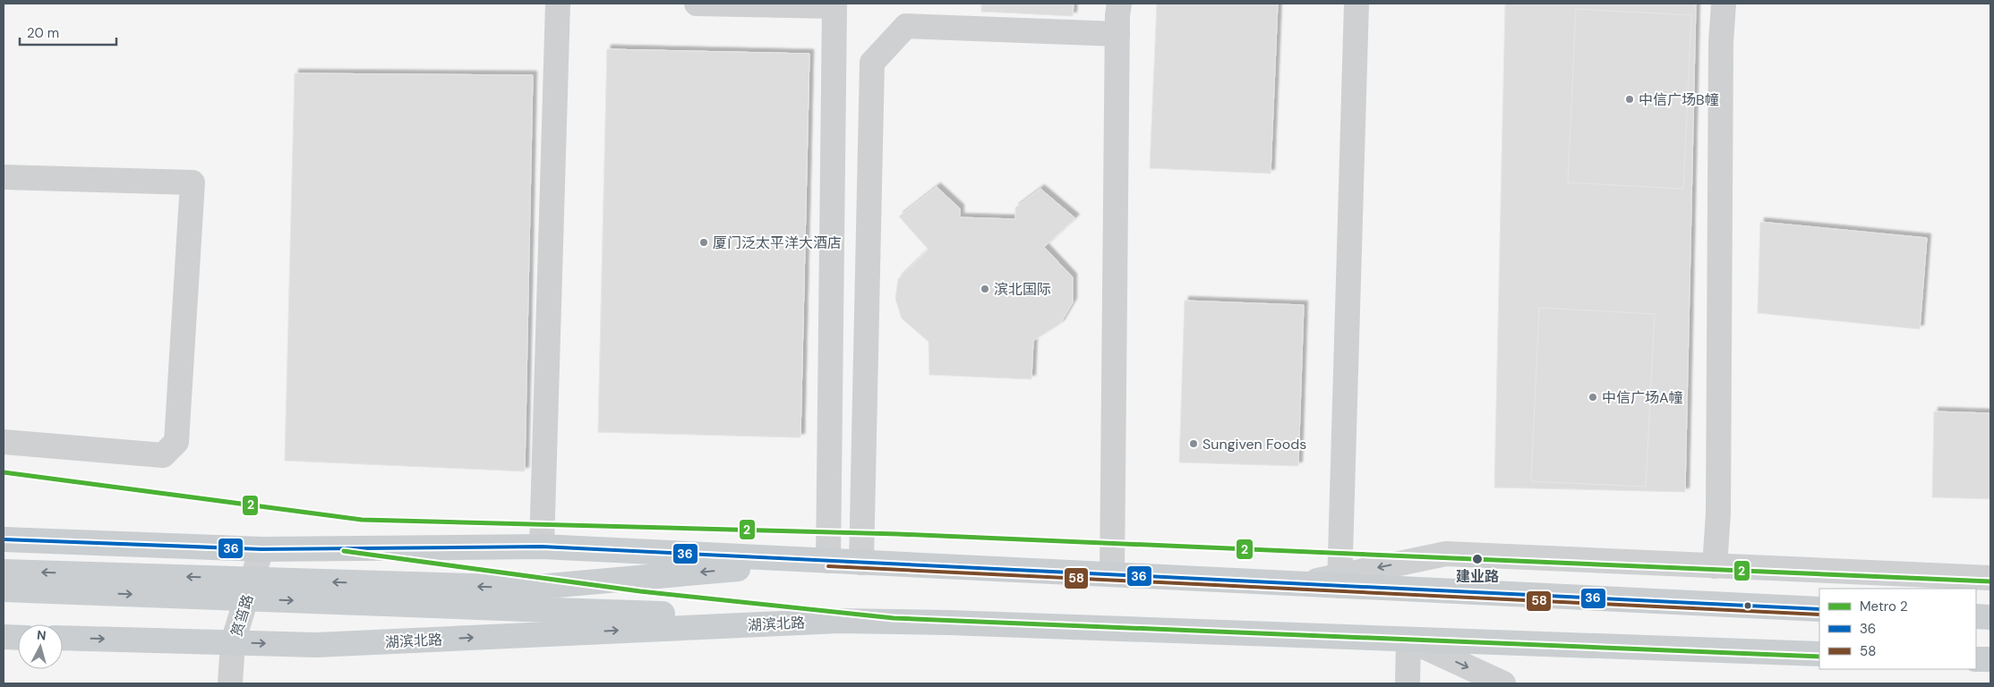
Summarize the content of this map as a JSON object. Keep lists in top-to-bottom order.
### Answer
{
  "streets": {
    "main road": ["湖滨北路"],
    "street": ["筼筜路"]
  },
  "crossings": [
    ["筼筜路", "湖滨北路"]
  ],
  "places": [
    "中信广场B幢",
    "厦门泛太平洋大酒店",
    "滨北国际",
    "中信广场A幢",
    "Sungiven Foods",
    "建业路"
  ],
  "lines": ["metro line 2", "transit line 36", "transit line 58"],
  "legend": ["Metro 2", "36", "58"],
  "scale_bar": "20 m",
  "north": "top"
}
